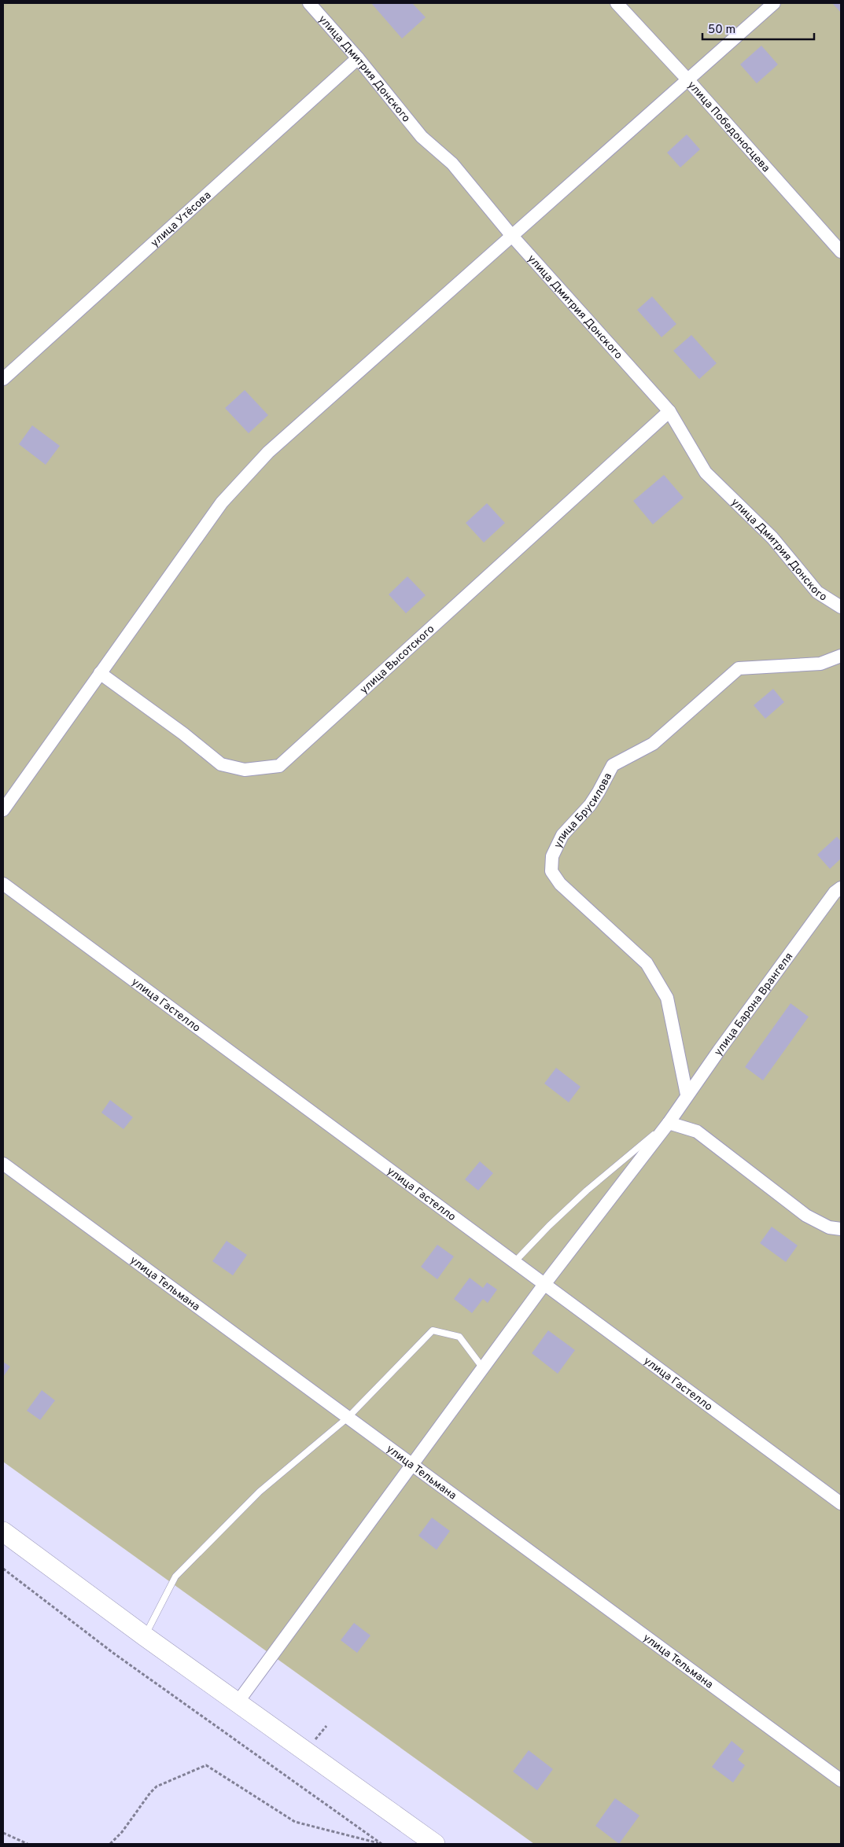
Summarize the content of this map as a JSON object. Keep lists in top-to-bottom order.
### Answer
{
  "streets": {
    "street": [
      "улица Дмитрия Донского",
      "улица Победоносцева",
      "улица Утёсова",
      "улица Высотского",
      "улица Брусилова",
      "улица Барона Врангеля",
      "улица Гастелло",
      "улица Тельмана"
    ]
  },
  "crossings": [
    ["улица Дмитрия Донского", "улица Утёсова"],
    ["улица Дмитрия Донского", "улица Высотского"],
    ["улица Брусилова", "улица Барона Врангеля"],
    ["улица Барона Врангеля", "улица Гастелло"],
    ["улица Барона Врангеля", "улица Тельмана"]
  ],
  "scale_bar": "50 m"
}
